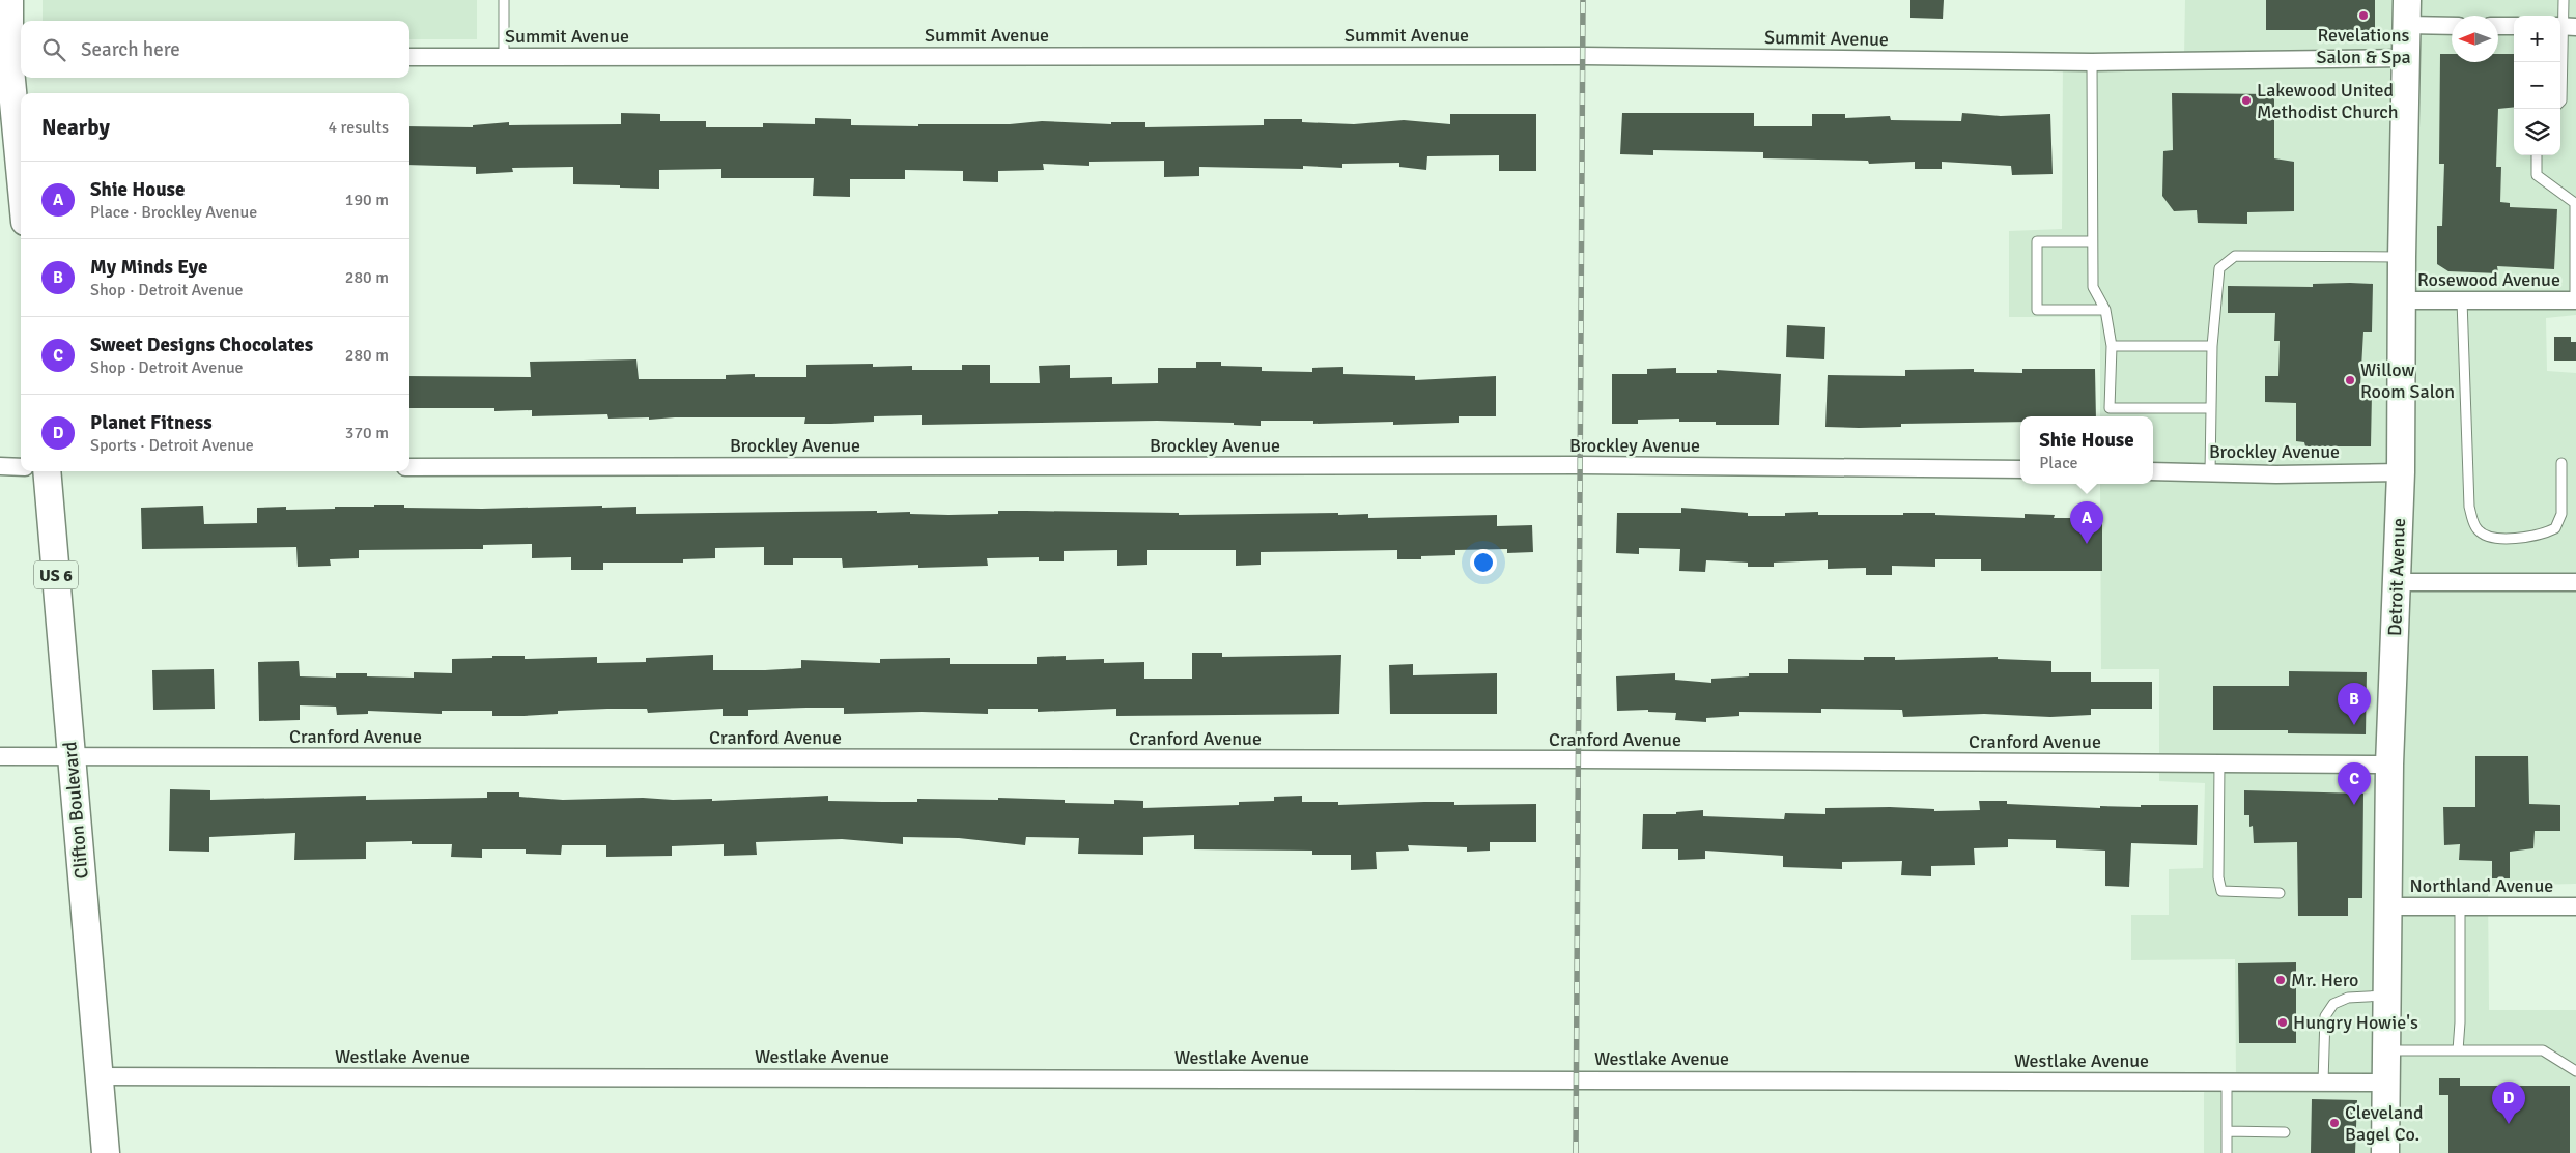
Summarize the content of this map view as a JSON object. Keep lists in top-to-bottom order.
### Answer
{
  "streets": {
    "main road": ["US 6", "Detroit Avenue", "Clifton Boulevard"],
    "street": [
      "Summit Avenue",
      "Rosewood Avenue",
      "Brockley Avenue",
      "Cranford Avenue",
      "Northland Avenue",
      "Westlake Avenue"
    ]
  },
  "crossings": [
    ["Summit Avenue", "Detroit Avenue"],
    ["Rosewood Avenue", "Detroit Avenue"],
    ["Brockley Avenue", "Detroit Avenue"],
    ["Detroit Avenue", "Cranford Avenue"],
    ["Detroit Avenue", "Northland Avenue"],
    ["Detroit Avenue", "Westlake Avenue"],
    ["Cranford Avenue", "Clifton Boulevard"],
    ["Clifton Boulevard", "Westlake Avenue"]
  ],
  "places": [
    "Revelations Salon & Spa",
    "Lakewood United Methodist Church",
    "Willow Room Salon",
    "Mr. Hero",
    "Hungry Howie's",
    "Cleveland Bagel Co."
  ],
  "north": "left",
  "page": {
    "map_buttons": ["+", "−"],
    "search": "Search here",
    "heading": ["Nearby", "4 results"],
    "list": [
      {
        "mark": "A",
        "name": "Shie House",
        "note": "Place · Brockley Avenue",
        "value": "190 m"
      },
      {
        "mark": "B",
        "name": "My Minds Eye",
        "note": "Shop · Detroit Avenue",
        "value": "280 m"
      },
      {
        "mark": "C",
        "name": "Sweet Designs Chocolates",
        "note": "Shop · Detroit Avenue",
        "value": "280 m"
      },
      {
        "mark": "D",
        "name": "Planet Fitness",
        "note": "Sports · Detroit Avenue",
        "value": "370 m"
      }
    ],
    "popup": ["Shie House", "Place"],
    "pins": [
      "A",
      "B",
      "C",
      "D"
    ]
  }
}
